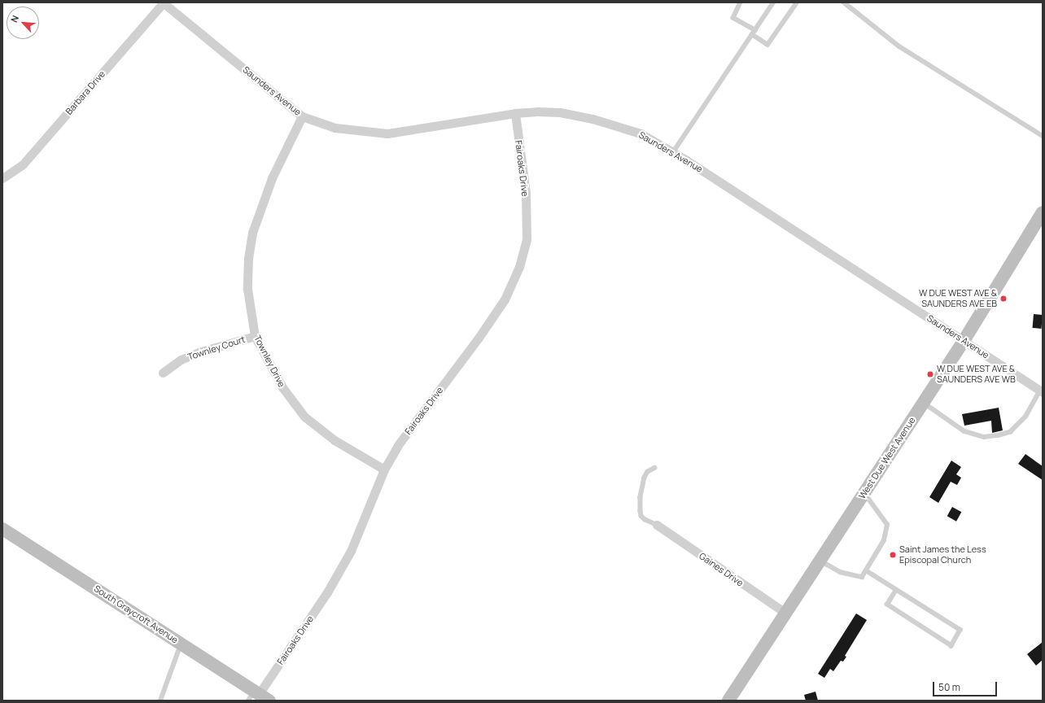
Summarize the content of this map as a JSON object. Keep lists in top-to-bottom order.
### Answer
{
  "streets": {
    "main road": ["West Due West Avenue", "South Graycroft Avenue"],
    "street": [
      "Saunders Avenue",
      "Barbara Drive",
      "Fairoaks Drive",
      "Townley Court",
      "Townley Drive",
      "Gaines Drive"
    ]
  },
  "crossings": [
    ["Saunders Avenue", "Barbara Drive"],
    ["Saunders Avenue", "Fairoaks Drive"],
    ["Saunders Avenue", "Townley Drive"],
    ["Saunders Avenue", "West Due West Avenue"],
    ["Fairoaks Drive", "Townley Drive"],
    ["Fairoaks Drive", "South Graycroft Avenue"],
    ["Townley Court", "Townley Drive"],
    ["West Due West Avenue", "Gaines Drive"]
  ],
  "places": ["W DUE WEST AVE & SAUNDERS AVE EB", "W DUE WEST AVE & SAUNDERS AVE WB", "Saint James the Less Episcopal Church"],
  "scale_bar": "50 m",
  "north": "top left"
}
